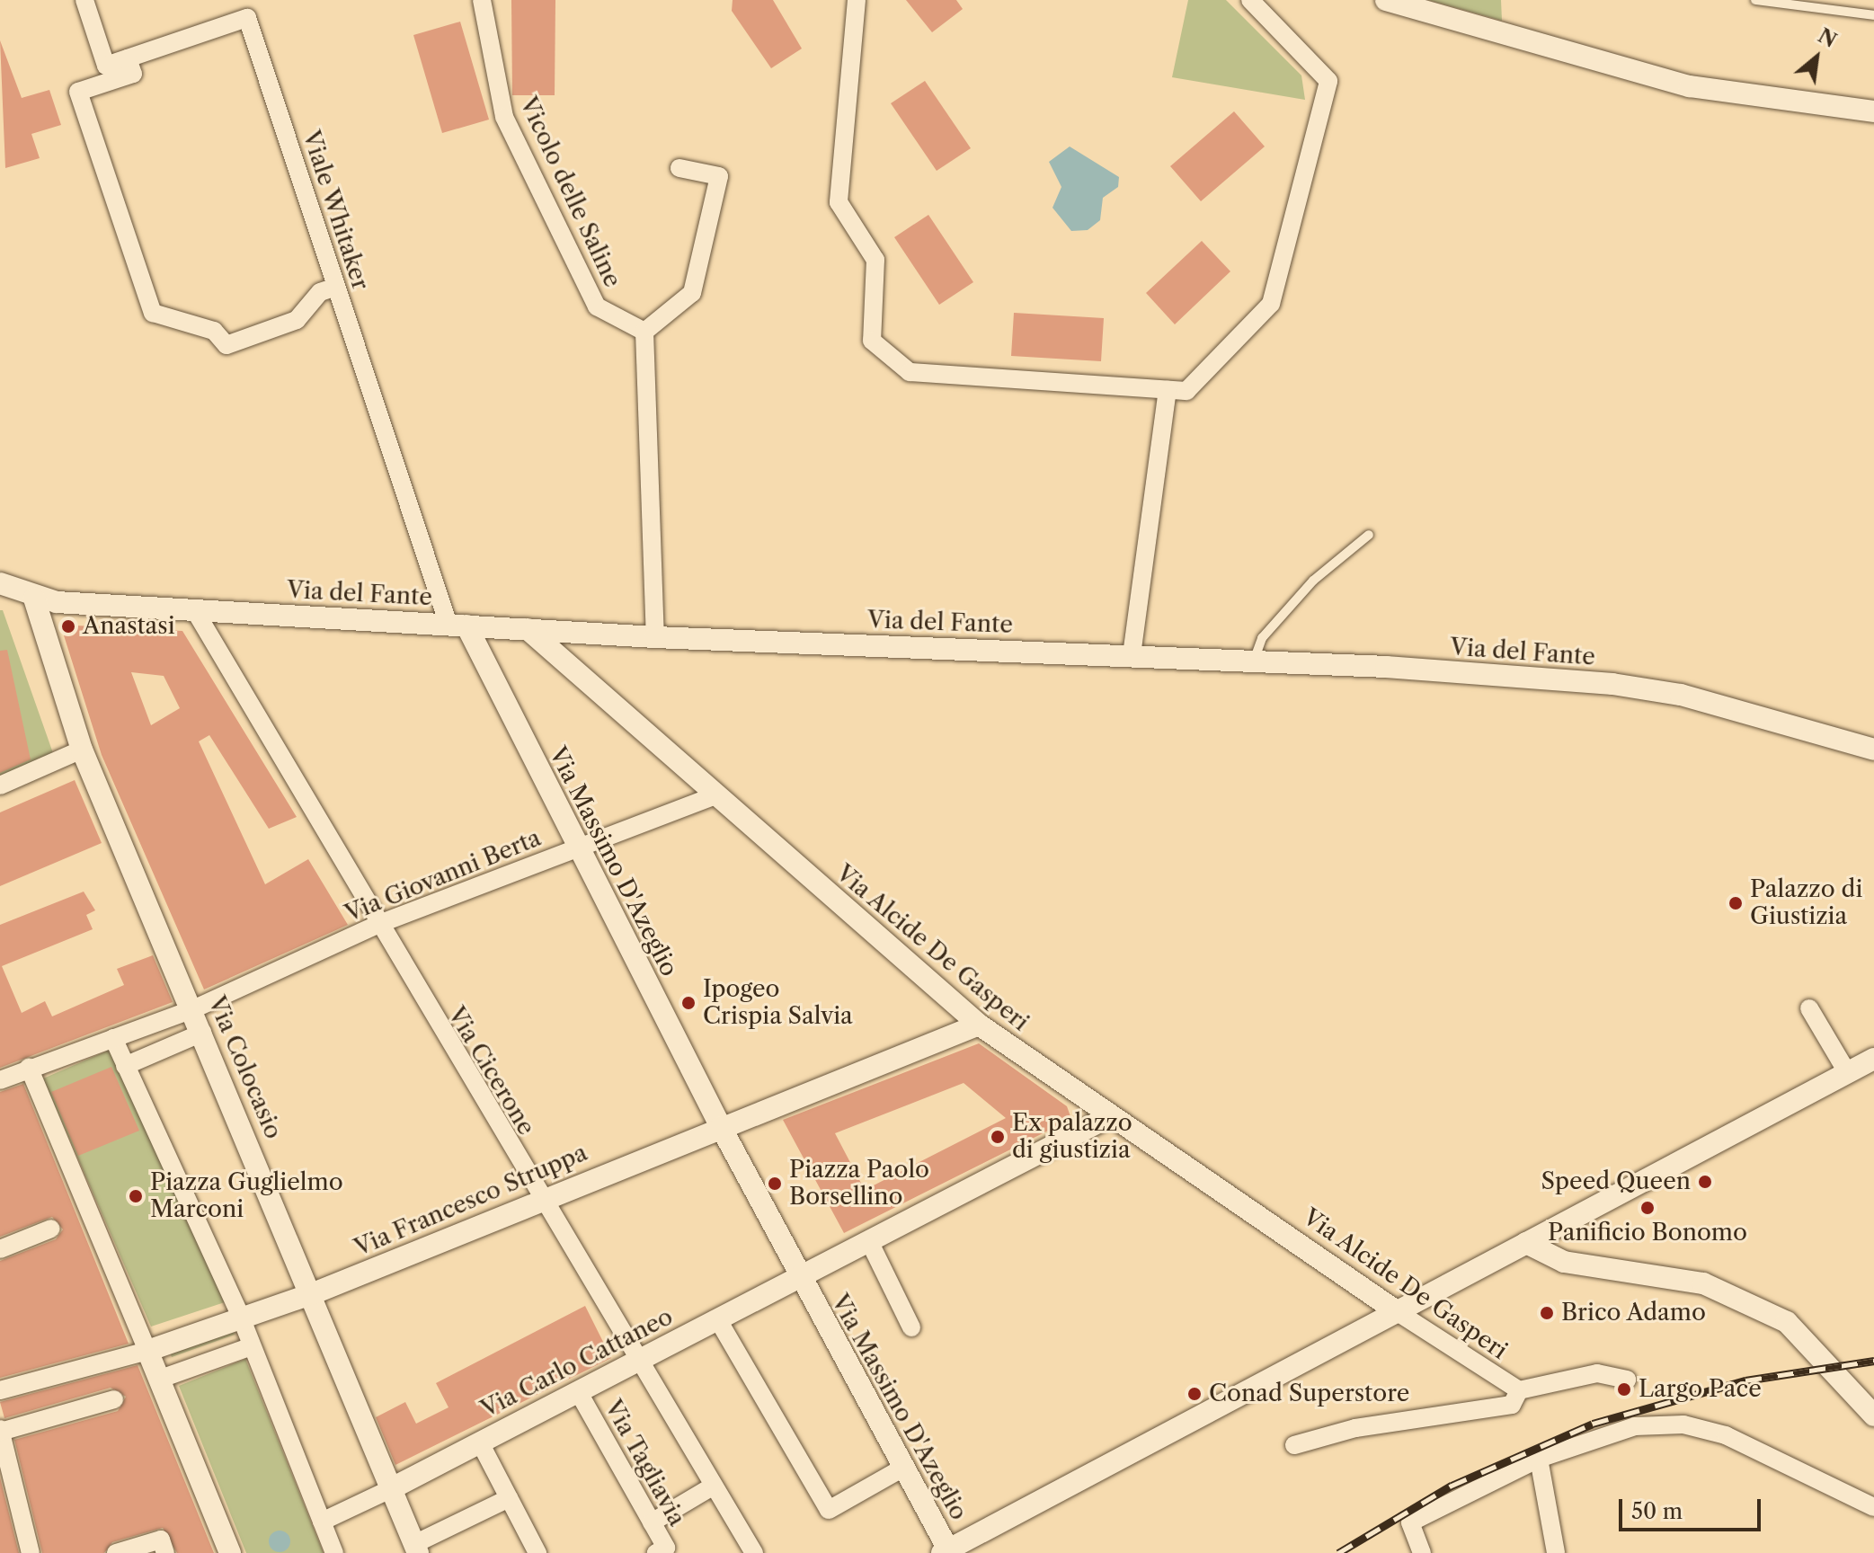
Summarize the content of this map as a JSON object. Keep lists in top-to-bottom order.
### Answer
{
  "streets": {
    "street": [
      "Vicolo delle Saline",
      "Viale Whitaker",
      "Via del Fante",
      "Via Massimo D'Azeglio",
      "Via Giovanni Berta",
      "Via Alcide De Gasperi",
      "Via Colocasio",
      "Via Cicerone",
      "Via Francesco Struppa",
      "Via Carlo Cattaneo",
      "Via Tagliavia"
    ]
  },
  "crossings": [
    ["Viale Whitaker", "Via del Fante"],
    ["Viale Whitaker", "Via Massimo D'Azeglio"],
    ["Via del Fante", "Via Massimo D'Azeglio"],
    ["Via del Fante", "Via Alcide De Gasperi"],
    ["Via del Fante", "Via Colocasio"],
    ["Via del Fante", "Via Cicerone"],
    ["Via Massimo D'Azeglio", "Via Giovanni Berta"],
    ["Via Massimo D'Azeglio", "Via Francesco Struppa"],
    ["Via Massimo D'Azeglio", "Via Carlo Cattaneo"],
    ["Via Giovanni Berta", "Via Alcide De Gasperi"],
    ["Via Giovanni Berta", "Via Colocasio"],
    ["Via Giovanni Berta", "Via Cicerone"],
    ["Via Alcide De Gasperi", "Via Francesco Struppa"],
    ["Via Colocasio", "Via Francesco Struppa"],
    ["Via Colocasio", "Via Carlo Cattaneo"],
    ["Via Cicerone", "Via Francesco Struppa"],
    ["Via Cicerone", "Via Carlo Cattaneo"],
    ["Via Carlo Cattaneo", "Via Tagliavia"]
  ],
  "places": [
    "Anastasi",
    "Palazzo di Giustizia",
    "Ipogeo Crispia Salvia",
    "Ex palazzo di giustizia",
    "Speed Queen",
    "Piazza Paolo Borsellino",
    "Piazza Guglielmo Marconi",
    "Panificio Bonomo",
    "Brico Adamo",
    "Largo Pace",
    "Conad Superstore"
  ],
  "scale_bar": "50 m",
  "north": "top right"
}
